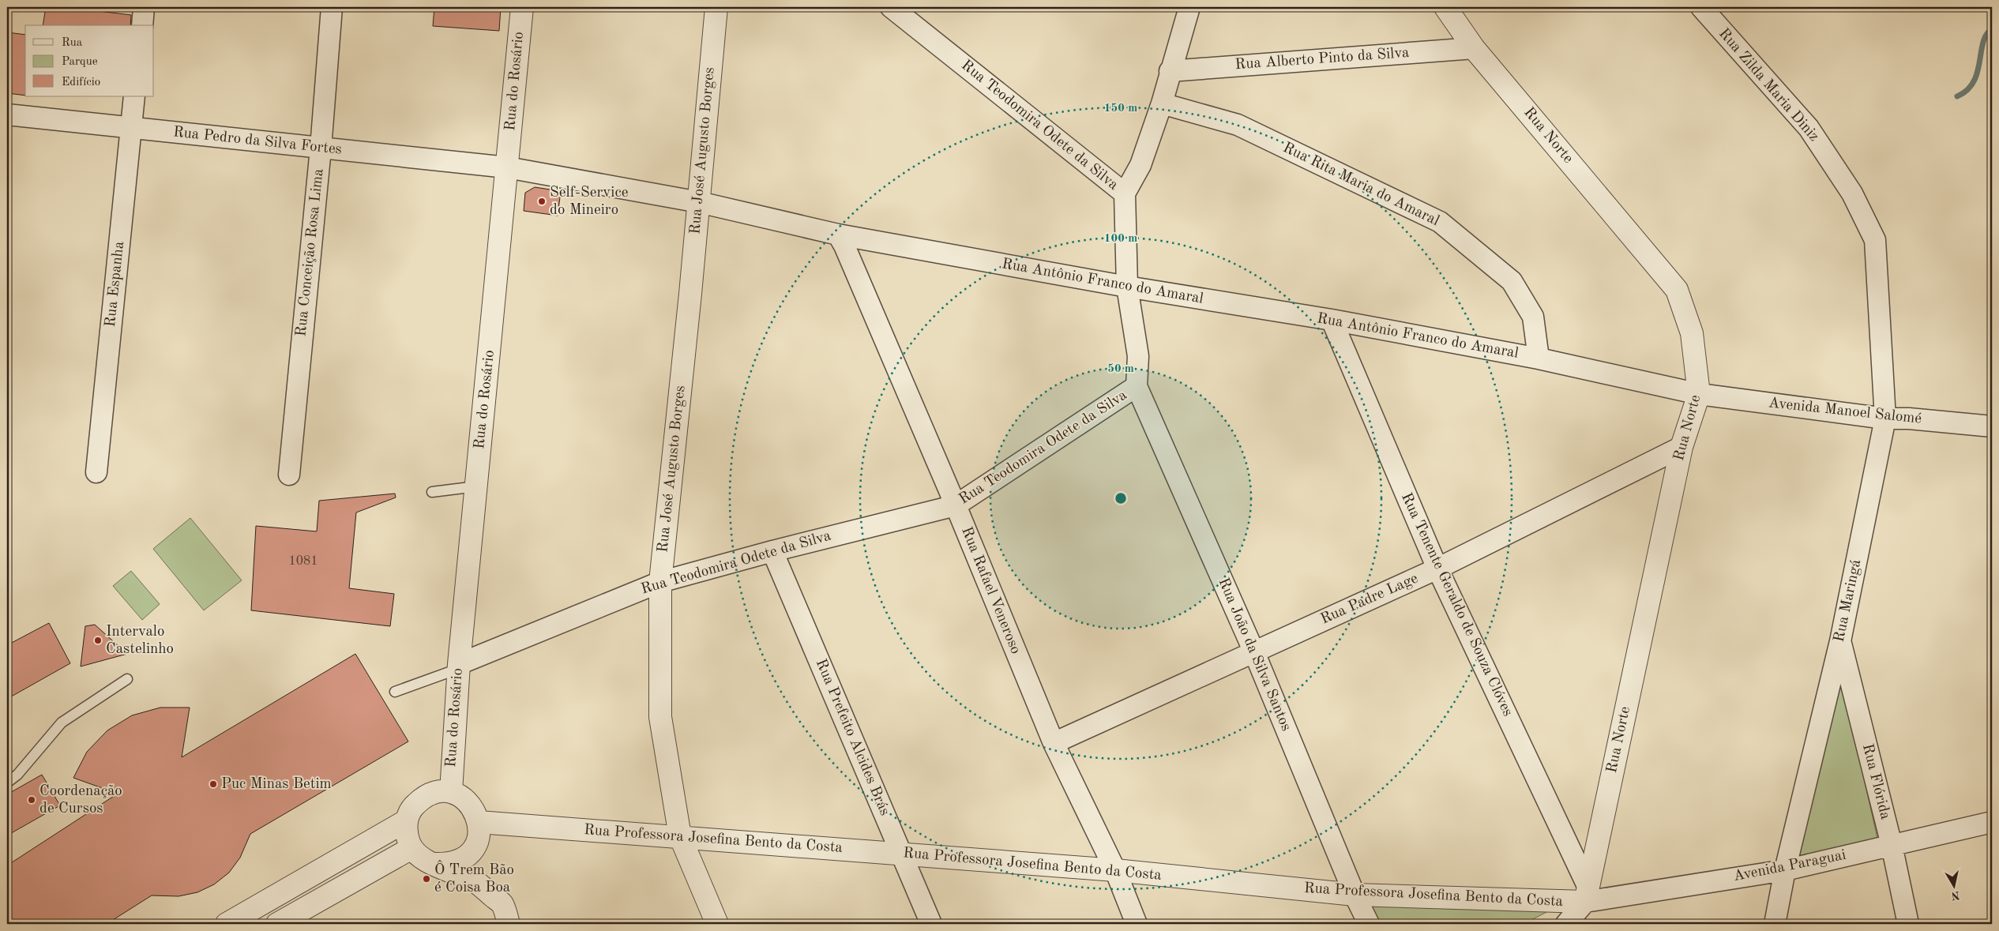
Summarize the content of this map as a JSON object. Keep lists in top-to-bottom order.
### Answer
{
  "streets": {
    "street": [
      "Rua Alberto Pinto da Silva",
      "Rua do Rosário",
      "Rua Zilda Maria Diniz",
      "Rua Teodomira Odete da Silva",
      "Rua Norte",
      "Rua Pedro da Silva Fortes",
      "Rua José Augusto Borges",
      "Rua Rita Maria do Amaral",
      "Rua Conceição Rosa Lima",
      "Rua Antônio Franco do Amaral",
      "Rua Espanha",
      "Avenida Manoel Salomé",
      "Rua Rafael Veneroso",
      "Rua Padre Lage",
      "Rua Maringá",
      "Rua Tenente Geraldo de Souza Clóves",
      "Rua João da Silva Santos",
      "Rua Prefeito Alcides Brás",
      "Rua Flórida",
      "Rua Professora Josefina Bento da Costa",
      "Avenida Paraguai"
    ]
  },
  "crossings": [
    ["Rua Alberto Pinto da Silva", "Rua Norte"],
    ["Rua do Rosário", "Rua Teodomira Odete da Silva"],
    ["Rua do Rosário", "Rua Pedro da Silva Fortes"],
    ["Rua do Rosário", "Rua Antônio Franco do Amaral"],
    ["Rua do Rosário", "Rua Professora Josefina Bento da Costa"],
    ["Rua Zilda Maria Diniz", "Rua Maringá"],
    ["Rua Teodomira Odete da Silva", "Rua José Augusto Borges"],
    ["Rua Teodomira Odete da Silva", "Rua Antônio Franco do Amaral"],
    ["Rua Teodomira Odete da Silva", "Rua Rafael Veneroso"],
    ["Rua Teodomira Odete da Silva", "Rua João da Silva Santos"],
    ["Rua Teodomira Odete da Silva", "Rua Prefeito Alcides Brás"],
    ["Rua Norte", "Rua Antônio Franco do Amaral"],
    ["Rua Norte", "Avenida Manoel Salomé"],
    ["Rua Norte", "Rua Padre Lage"],
    ["Rua Norte", "Rua Tenente Geraldo de Souza Clóves"],
    ["Rua Norte", "Rua Professora Josefina Bento da Costa"],
    ["Rua Norte", "Avenida Paraguai"],
    ["Rua Pedro da Silva Fortes", "Rua Conceição Rosa Lima"],
    ["Rua Pedro da Silva Fortes", "Rua Antônio Franco do Amaral"],
    ["Rua Pedro da Silva Fortes", "Rua Espanha"],
    ["Rua José Augusto Borges", "Rua Antônio Franco do Amaral"],
    ["Rua José Augusto Borges", "Rua Professora Josefina Bento da Costa"],
    ["Rua Rita Maria do Amaral", "Rua Antônio Franco do Amaral"],
    ["Rua Antônio Franco do Amaral", "Avenida Manoel Salomé"],
    ["Rua Antônio Franco do Amaral", "Rua Rafael Veneroso"],
    ["Rua Antônio Franco do Amaral", "Rua Tenente Geraldo de Souza Clóves"],
    ["Avenida Manoel Salomé", "Rua Maringá"],
    ["Rua Rafael Veneroso", "Rua Padre Lage"],
    ["Rua Rafael Veneroso", "Rua Professora Josefina Bento da Costa"],
    ["Rua Padre Lage", "Rua Tenente Geraldo de Souza Clóves"],
    ["Rua Padre Lage", "Rua João da Silva Santos"],
    ["Rua Maringá", "Rua Flórida"],
    ["Rua Maringá", "Avenida Paraguai"],
    ["Rua Tenente Geraldo de Souza Clóves", "Rua Professora Josefina Bento da Costa"],
    ["Rua Tenente Geraldo de Souza Clóves", "Avenida Paraguai"],
    ["Rua João da Silva Santos", "Rua Professora Josefina Bento da Costa"],
    ["Rua Prefeito Alcides Brás", "Rua Professora Josefina Bento da Costa"],
    ["Rua Flórida", "Avenida Paraguai"],
    ["Rua Professora Josefina Bento da Costa", "Avenida Paraguai"]
  ],
  "places": [
    "Self-Service do Mineiro",
    "Intervalo Castelinho",
    "Puc Minas Betim",
    "Coordenação de Cursos",
    "Ô Trem Bão é Coisa Boa"
  ],
  "house_numbers": ["1081"],
  "legend": ["Rua", "Parque", "Edifício"],
  "north": "bottom",
  "rings": ["150 m", "100 m", "50 m"]
}
